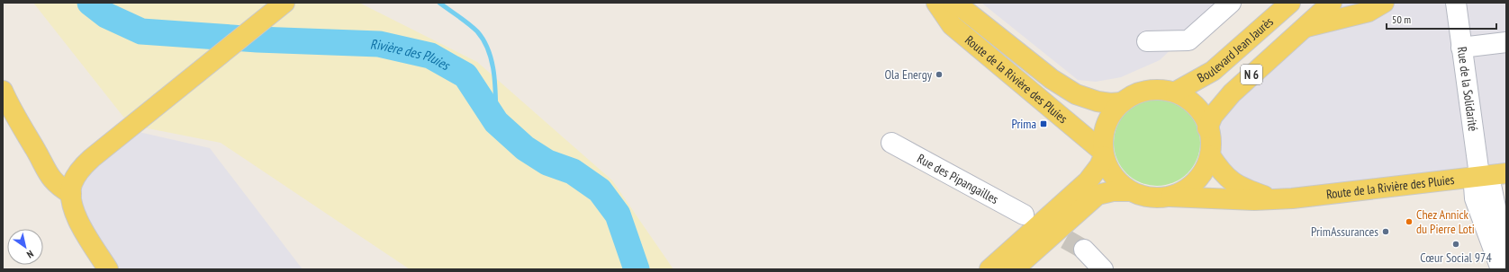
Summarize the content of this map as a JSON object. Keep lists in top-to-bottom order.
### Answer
{
  "streets": {
    "main road": ["Boulevard Jean Jaurès", "N 6", "Route de la Rivière des Pluies"],
    "street": ["Rue de la Solidarité", "Rue des Pipangailles"]
  },
  "crossings": [
    ["Boulevard Jean Jaurès", "N 6"],
    ["Boulevard Jean Jaurès", "Route de la Rivière des Pluies"],
    ["N 6", "Route de la Rivière des Pluies"]
  ],
  "water": ["Rivière des Pluies"],
  "places": {
    "other": [
      "Ola Energy",
      "Chez Annick du Pierre Loti",
      "PrimAssurances",
      "Cœur Social 974"
    ],
    "transit": ["Prima"]
  },
  "scale_bar": "50 m",
  "north": "bottom right"
}
